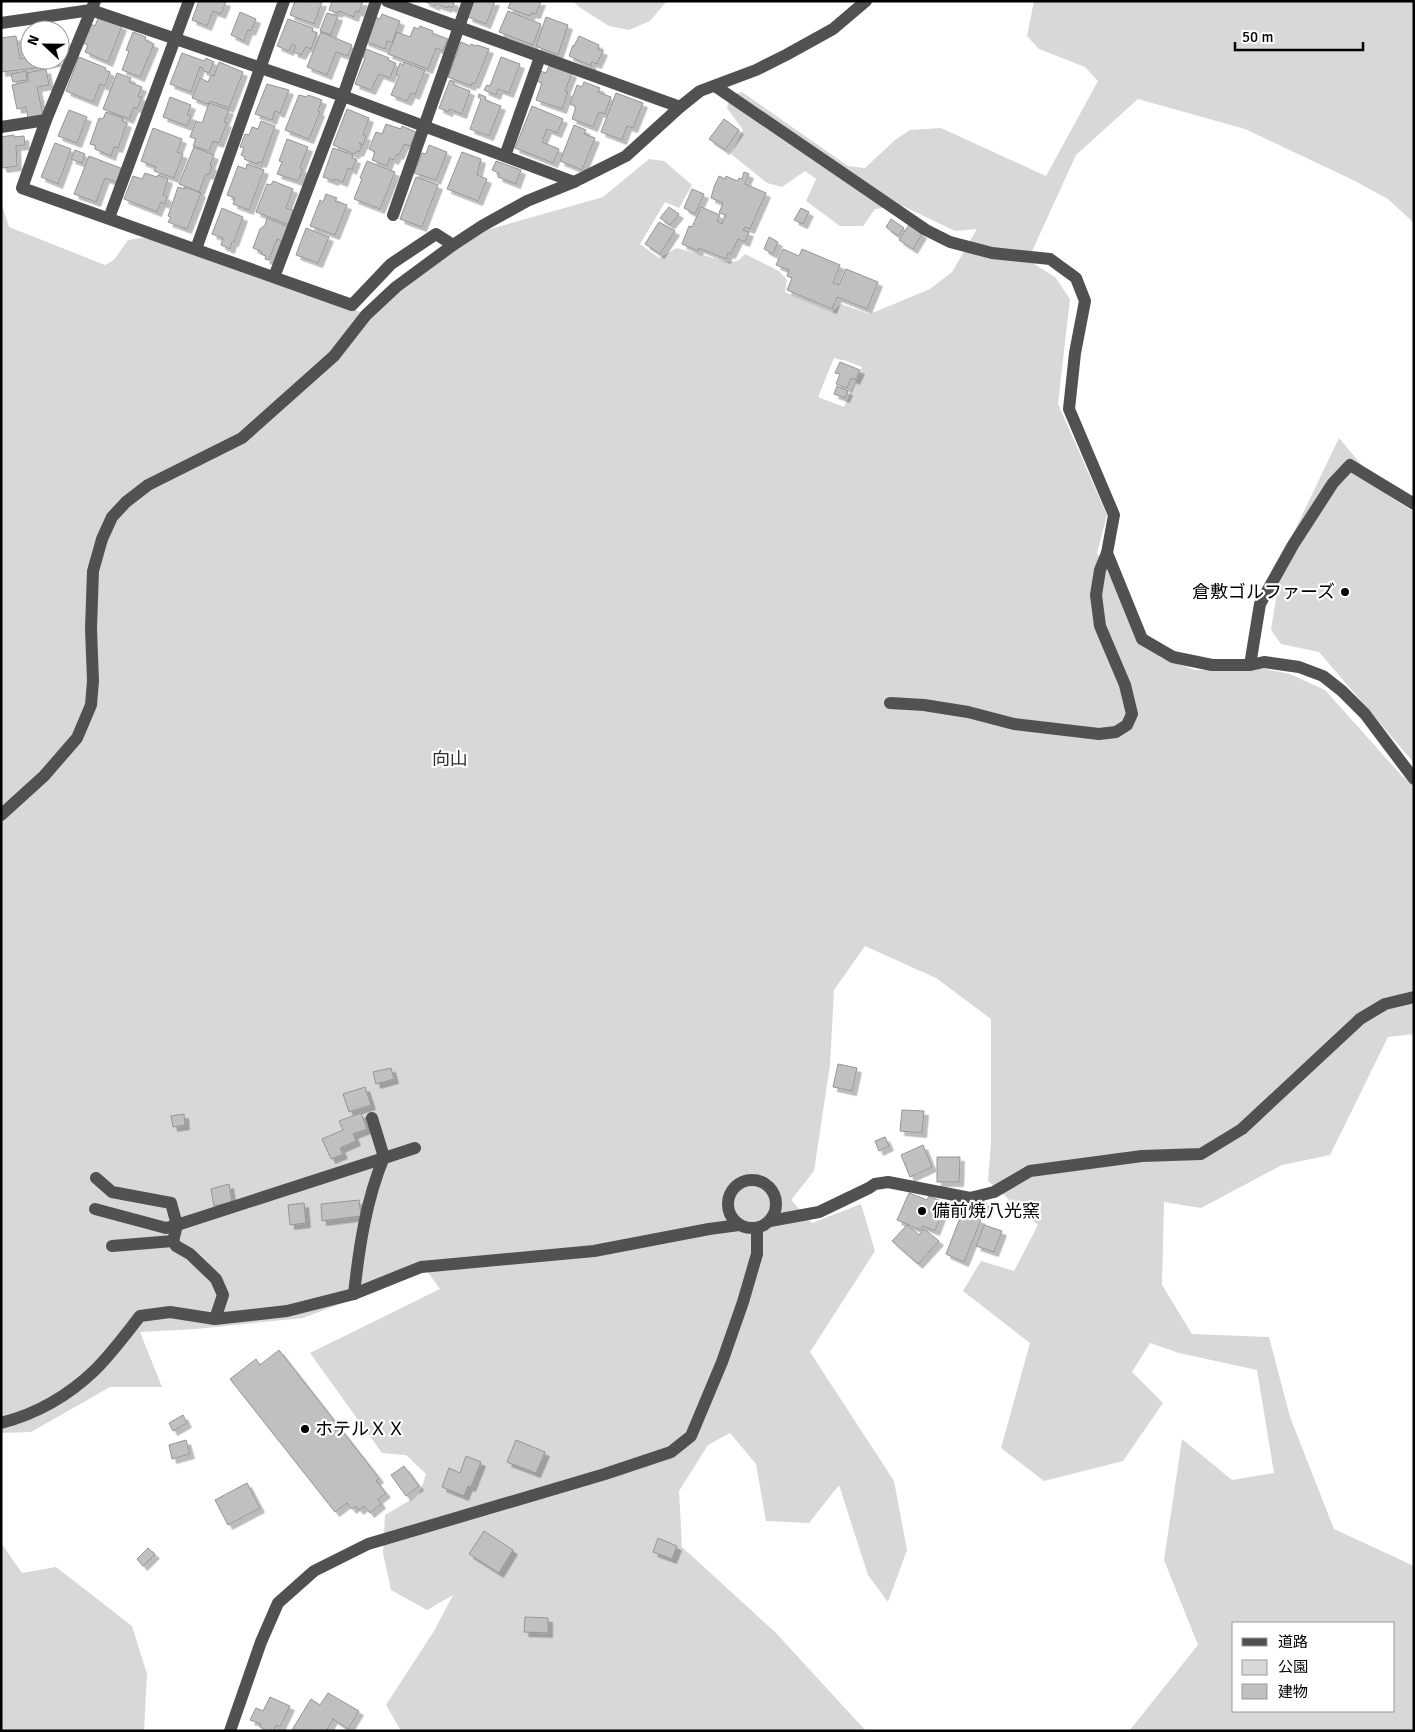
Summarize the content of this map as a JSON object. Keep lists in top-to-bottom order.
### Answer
{
  "parks": ["向山"],
  "places": ["倉敷ゴルファーズ", "備前焼八光窯", "ホテルＸＸ"],
  "legend": ["道路", "公園", "建物"],
  "scale_bar": "50 m",
  "north": "left"
}
